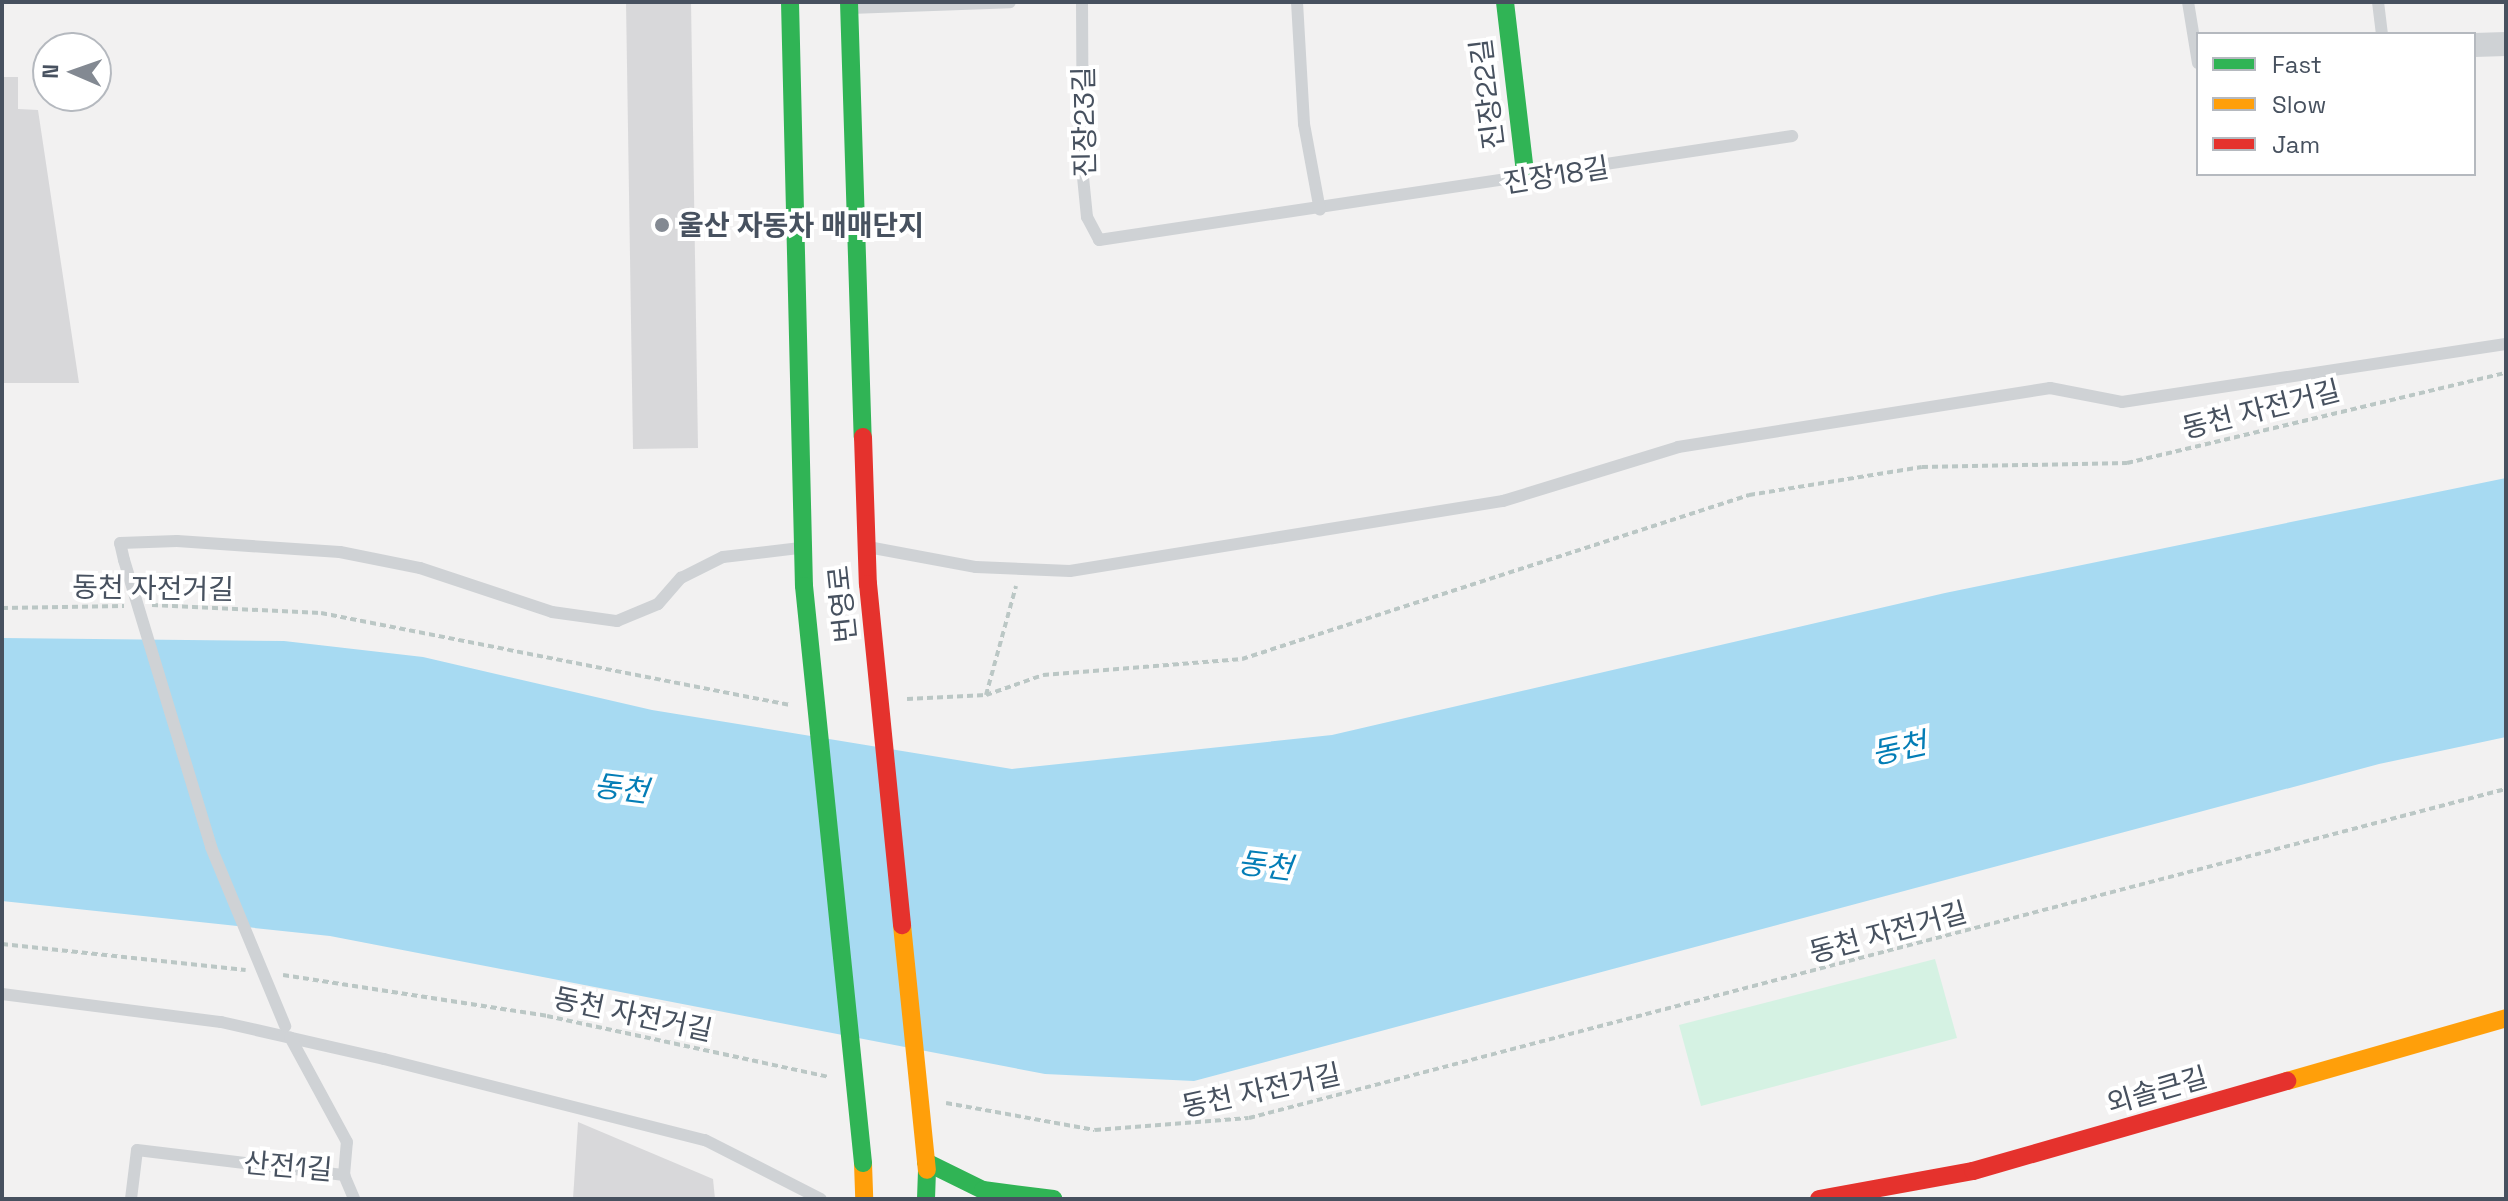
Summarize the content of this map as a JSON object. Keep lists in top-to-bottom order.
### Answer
{
  "streets": {
    "main road": ["진장22길", "번영로", "외솔큰길"],
    "lane": ["진장23길", "진장18길", "산전1길"],
    "path": ["동천 자전거길"]
  },
  "crossings": [
    ["진장22길", "진장18길"],
    ["진장23길", "진장18길"],
    ["번영로", "산전1길"]
  ],
  "water": ["동천"],
  "places": ["울산 자동차 매매단지"],
  "legend": ["Fast", "Slow", "Jam"],
  "north": "left"
}
